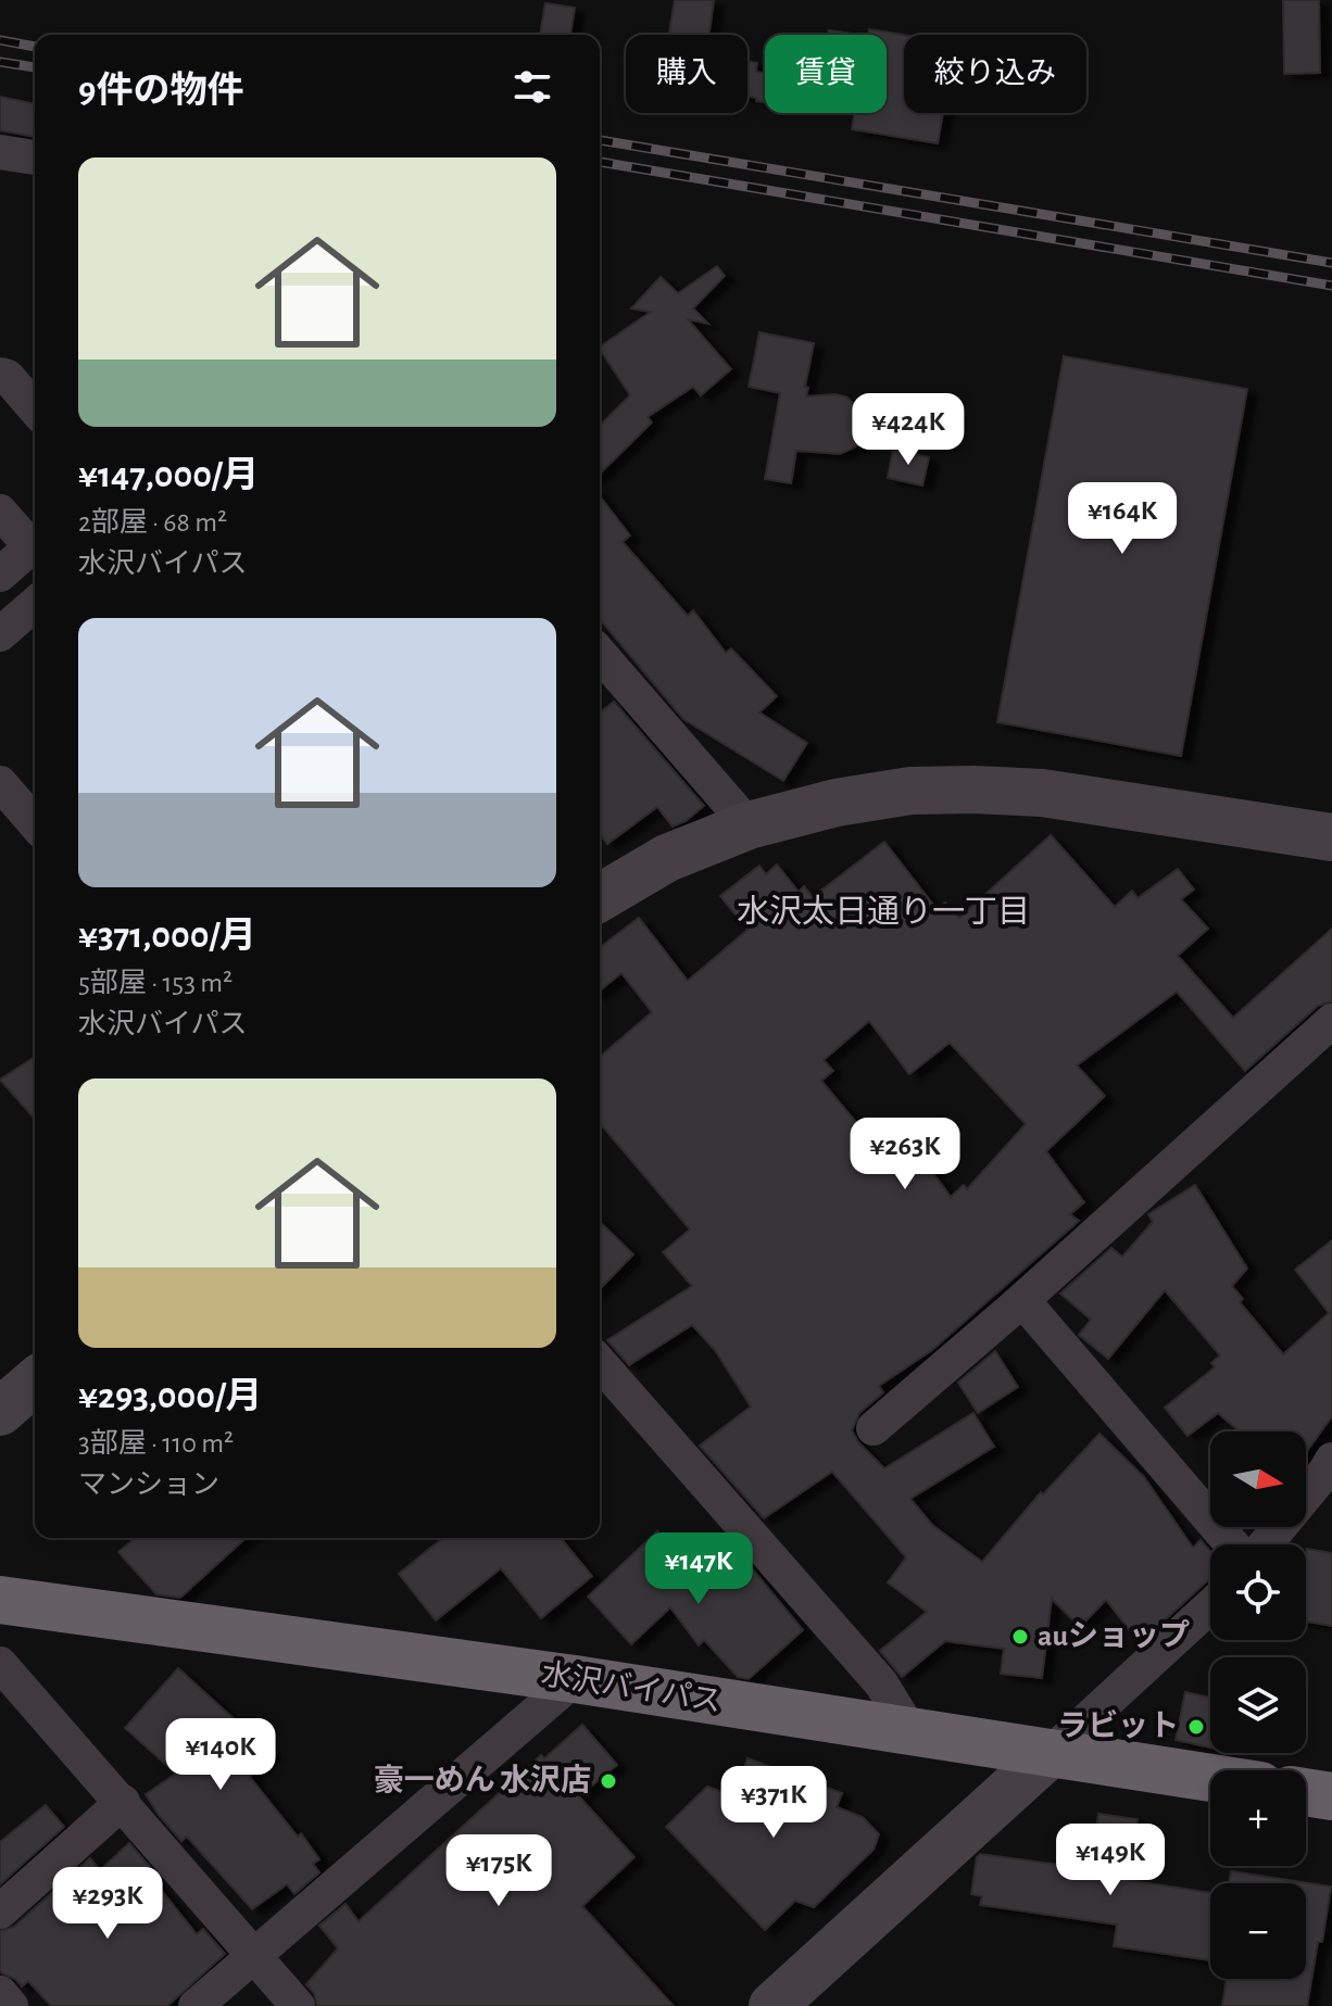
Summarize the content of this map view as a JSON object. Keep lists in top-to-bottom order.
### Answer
{
  "streets": {
    "highway": ["水沢バイパス"]
  },
  "districts": ["水沢太日通り一丁目"],
  "places": ["auショップ", "ラビット", "豪一めん 水沢店"],
  "north": "right",
  "page": {
    "chip": ["購入", "賃貸", "絞り込み"],
    "heading": "9件の物件",
    "list": [
      {
        "name": "¥147,000/月",
        "note": "2部屋 · 68 m² · 水沢バイパス"
      },
      {
        "name": "¥371,000/月",
        "note": "5部屋 · 153 m² · 水沢バイパス"
      },
      {
        "name": "¥293,000/月",
        "note": "3部屋 · 110 m² · マンション"
      }
    ],
    "price": [
      "¥424K",
      "¥164K",
      "¥263K",
      "¥147K",
      "¥140K",
      "¥371K",
      "¥149K",
      "¥175K",
      "¥293K"
    ],
    "map_buttons": ["+", "−"]
  }
}
